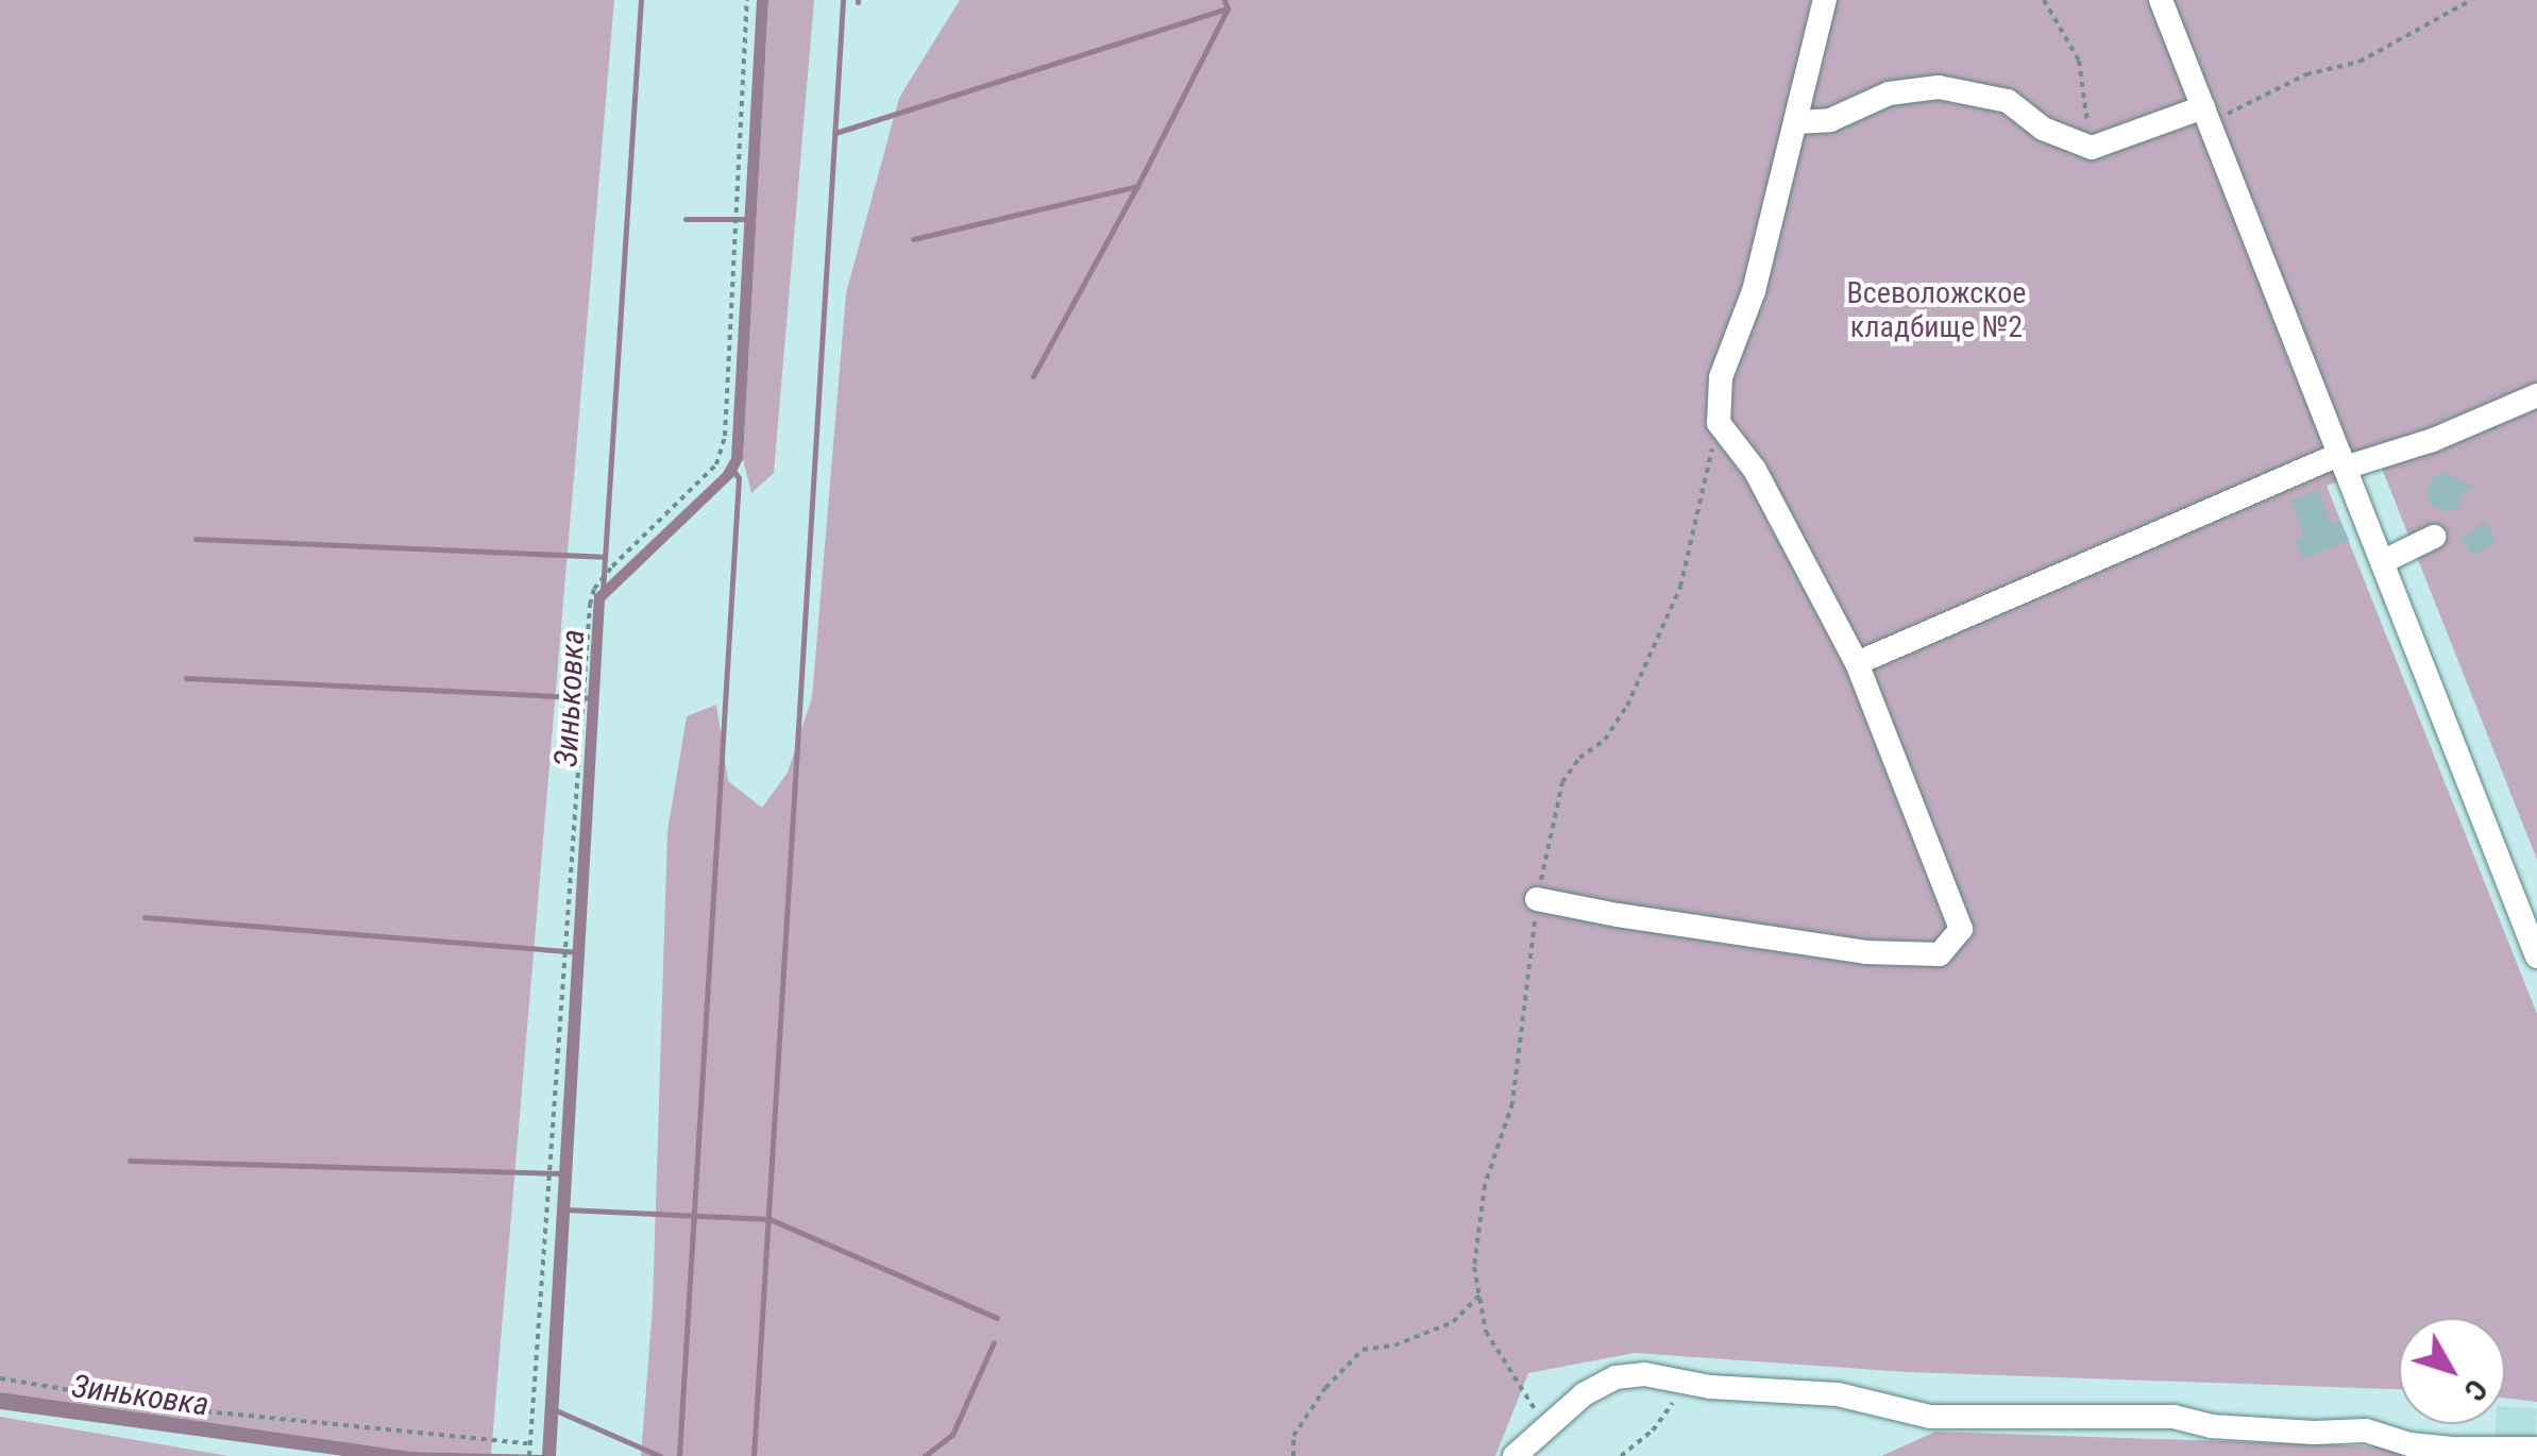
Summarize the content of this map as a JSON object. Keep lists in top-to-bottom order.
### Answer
{
  "water": ["Зиньковка"],
  "parks": ["Всеволожское кладбище №2"],
  "north": "bottom right"
}
